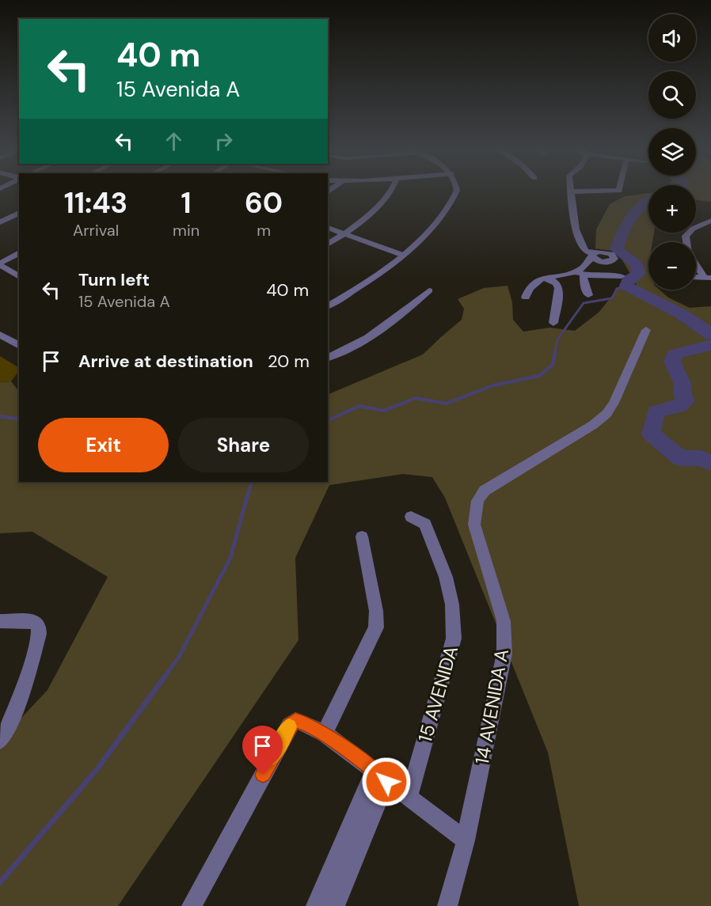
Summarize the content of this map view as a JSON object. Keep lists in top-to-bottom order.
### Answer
{
  "streets": {
    "street": ["15 AVENIDA", "14 AVENIDA A"]
  },
  "page": {
    "map_buttons": ["+", "−"],
    "turn": ["40 m", "15 Avenida A"],
    "eta": [
      "11:43",
      "Arrival",
      "1",
      "min",
      "60",
      "m"
    ],
    "list": [
      {
        "name": "Turn left",
        "note": "15 Avenida A",
        "value": "40 m"
      },
      {
        "name": "Arrive at destination",
        "value": "20 m"
      }
    ],
    "buttons": ["Exit", "Share"]
  }
}
